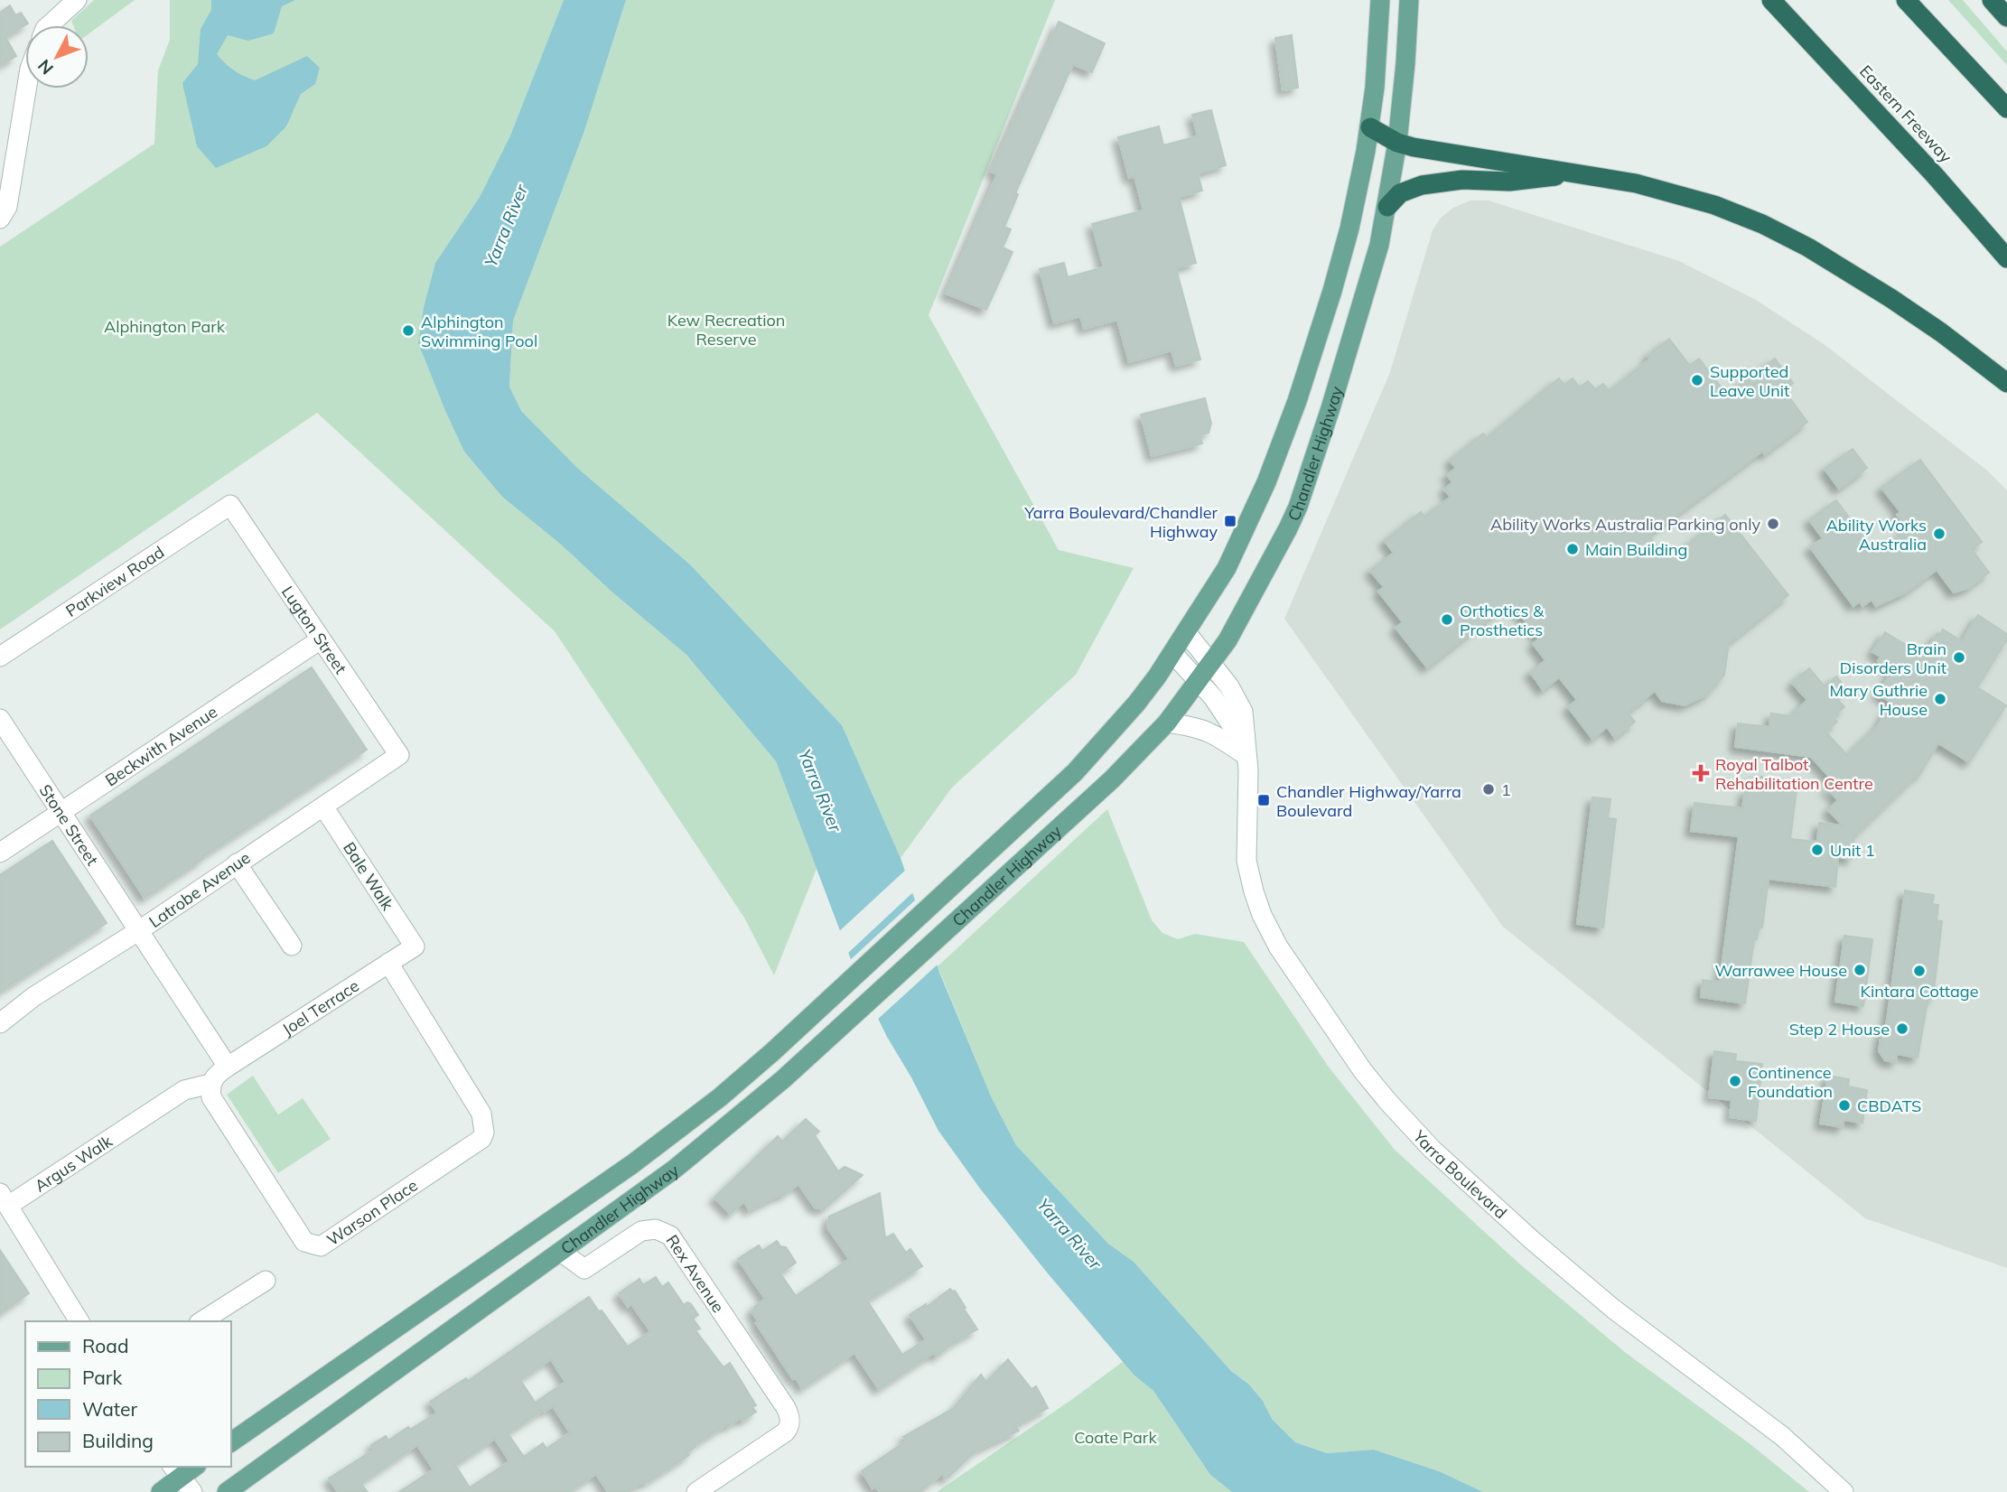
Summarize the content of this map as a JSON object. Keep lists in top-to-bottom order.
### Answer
{
  "streets": {
    "highway": ["Eastern Freeway"],
    "main road": ["Chandler Highway"],
    "street": [
      "Parkview Road",
      "Lugton Street",
      "Beckwith Avenue",
      "Stone Street",
      "Bale Walk",
      "Latrobe Avenue",
      "Joel Terrace",
      "Argus Walk",
      "Yarra Boulevard",
      "Warson Place",
      "Rex Avenue"
    ]
  },
  "crossings": [
    ["Chandler Highway", "Yarra Boulevard"],
    ["Chandler Highway", "Rex Avenue"],
    ["Parkview Road", "Lugton Street"],
    ["Lugton Street", "Beckwith Avenue"],
    ["Lugton Street", "Latrobe Avenue"],
    ["Beckwith Avenue", "Stone Street"],
    ["Stone Street", "Latrobe Avenue"],
    ["Bale Walk", "Latrobe Avenue"],
    ["Bale Walk", "Joel Terrace"],
    ["Joel Terrace", "Warson Place"],
    ["Argus Walk", "Warson Place"]
  ],
  "water": ["Yarra River"],
  "parks": ["Kew Recreation Reserve", "Alphington Park", "Coate Park"],
  "places": {
    "other": [
      "Alphington Swimming Pool",
      "Supported Leave Unit",
      "Ability Works Australia Parking only",
      "Ability Works Australia",
      "Main Building",
      "Orthotics & Prosthetics",
      "Brain Disorders Unit",
      "Mary Guthrie House",
      "1",
      "Unit 1",
      "Warrawee House",
      "Kintara Cottage",
      "Step 2 House",
      "Continence Foundation",
      "CBDATS"
    ],
    "transit": ["Yarra Boulevard/Chandler Highway", "Chandler Highway/Yarra Boulevard"],
    "health": ["Royal Talbot Rehabilitation Centre"]
  },
  "legend": [
    "Road",
    "Park",
    "Water",
    "Building"
  ],
  "north": "bottom left"
}
